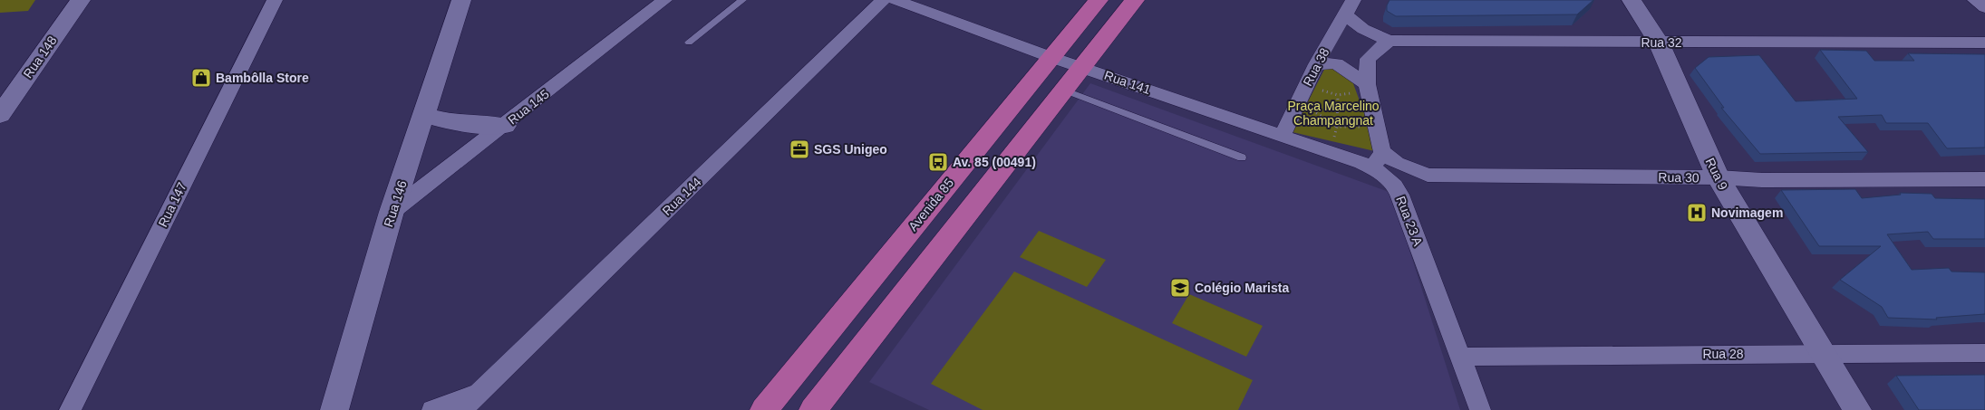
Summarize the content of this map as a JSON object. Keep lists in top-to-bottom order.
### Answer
{
  "streets": {
    "main road": ["Avenida 85"],
    "street": [
      "Rua 32",
      "Rua 148",
      "Rua 38",
      "Rua 141",
      "Rua 145",
      "Rua 9",
      "Rua 30",
      "Rua 144",
      "Rua 146",
      "Rua 147",
      "Rua 23 A",
      "Rua 28"
    ]
  },
  "crossings": [
    ["Rua 32", "Rua 38"],
    ["Rua 32", "Rua 9"],
    ["Rua 38", "Rua 141"],
    ["Rua 141", "Avenida 85"],
    ["Rua 141", "Rua 23 A"],
    ["Rua 145", "Rua 146"],
    ["Rua 9", "Rua 30"],
    ["Rua 9", "Rua 28"],
    ["Rua 23 A", "Rua 28"]
  ],
  "parks": ["Praça Marcelino Champangnat"],
  "places": {
    "shop": ["Bambôlla Store"],
    "office": ["SGS Unigeo"],
    "bus stop": ["Av. 85 (00491)"],
    "hospital": ["Novimagem"],
    "school or university": ["Colégio Marista"]
  }
}
